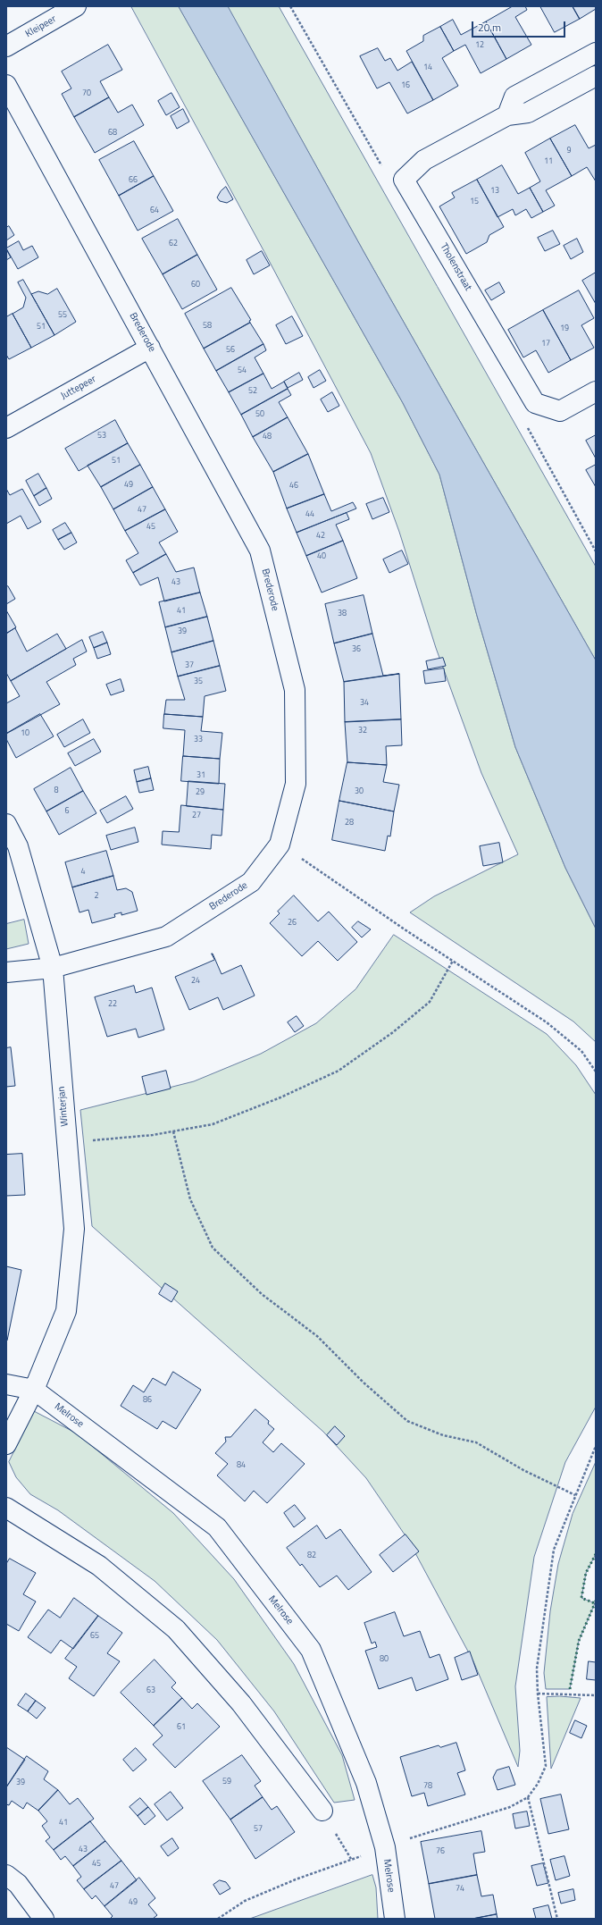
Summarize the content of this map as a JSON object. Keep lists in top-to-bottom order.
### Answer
{
  "streets": {
    "street": [
      "Kleipeer",
      "Tholenstraat",
      "Brederode",
      "Juttepeer",
      "Winterjan",
      "Melrose"
    ]
  },
  "crossings": [
    ["Brederode", "Juttepeer"],
    ["Brederode", "Winterjan"],
    ["Winterjan", "Melrose"]
  ],
  "house_numbers": [
    "12",
    "14",
    "16",
    "70",
    "68",
    "9",
    "11",
    "66",
    "13",
    "15",
    "64",
    "62",
    "60",
    "55",
    "58",
    "51",
    "19",
    "17",
    "56",
    "54",
    "52",
    "50",
    "53",
    "48",
    "51",
    "49",
    "46",
    "47",
    "44",
    "45",
    "42",
    "40",
    "43",
    "41",
    "38",
    "39",
    "36",
    "37",
    "35",
    "34",
    "32",
    "10",
    "33",
    "31",
    "8",
    "30",
    "29",
    "6",
    "27",
    "28",
    "4",
    "2",
    "26",
    "24",
    "22",
    "86",
    "84",
    "82",
    "65",
    "80",
    "63",
    "61",
    "59",
    "39",
    "78",
    "41",
    "57",
    "43",
    "76",
    "45",
    "47",
    "74",
    "49"
  ],
  "scale_bar": "20 m"
}
